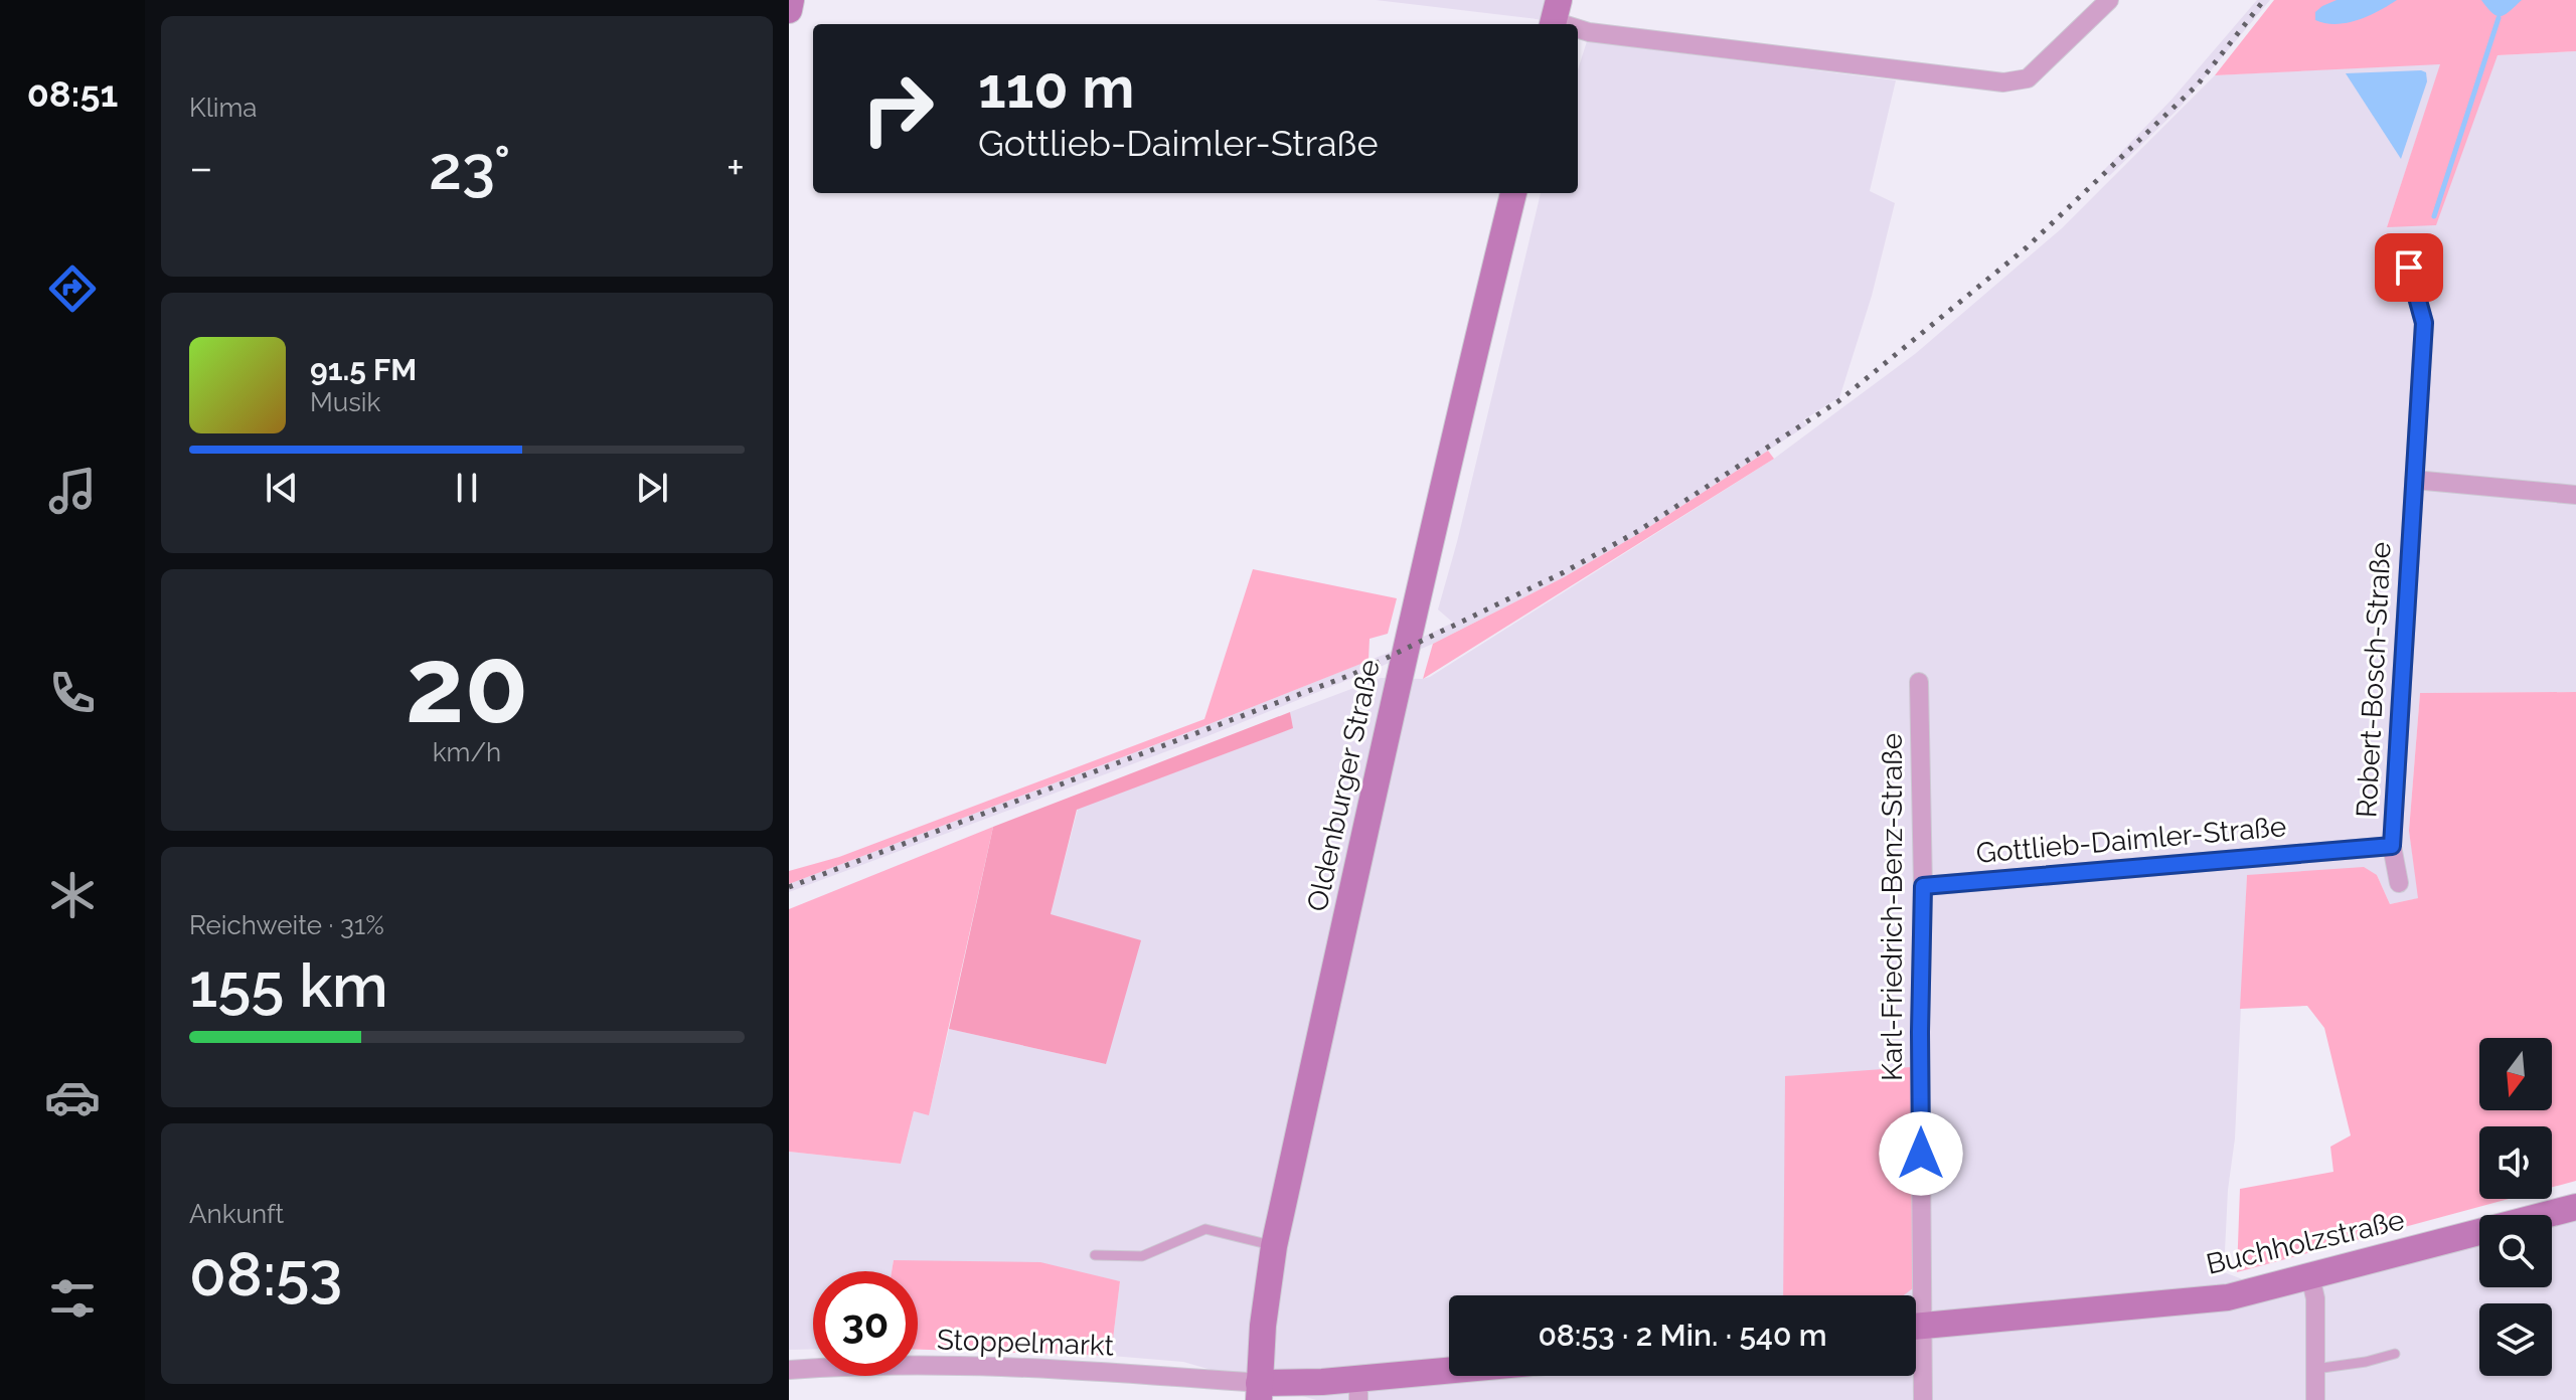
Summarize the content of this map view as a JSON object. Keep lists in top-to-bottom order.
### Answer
{
  "streets": {
    "main road": ["Oldenburger Straße", "Buchholzstraße"],
    "street": [
      "Robert-Bosch-Straße",
      "Gottlieb-Daimler-Straße",
      "Karl-Friedrich-Benz-Straße",
      "Stoppelmarkt"
    ]
  },
  "crossings": [
    ["Robert-Bosch-Straße", "Gottlieb-Daimler-Straße"],
    ["Oldenburger Straße", "Stoppelmarkt"],
    ["Gottlieb-Daimler-Straße", "Karl-Friedrich-Benz-Straße"]
  ],
  "north": "bottom",
  "page": {
    "tabs": "08:51",
    "tile": [
      "Klima",
      ["20", "km/h"],
      ["Reichweite · 31%", "155 km"],
      ["Ankunft", "08:53"]
    ],
    "turn": ["110 m", "Gottlieb-Daimler-Straße"],
    "heat": ["−", "23°", "+"],
    "song": ["91.5 FM", "Musik"],
    "limit": "30",
    "trip": "08:53 · 2 Min. · 540 m"
  }
}
